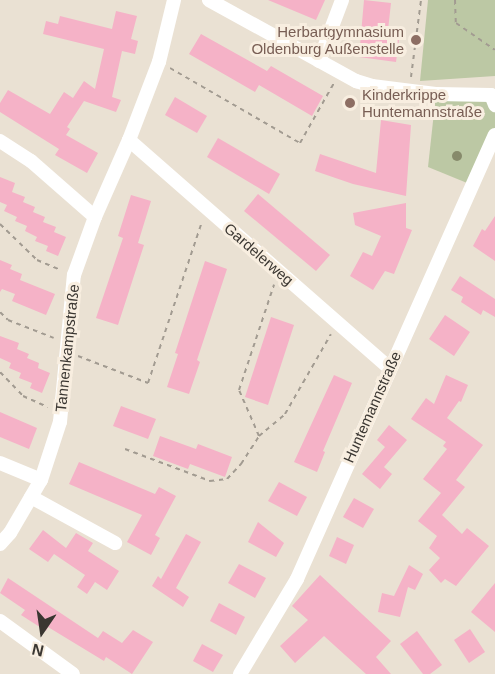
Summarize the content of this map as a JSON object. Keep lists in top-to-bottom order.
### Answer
{
  "streets": {
    "street": ["Gardelerweg", "Tannenkampstraße", "Huntemannstraße"]
  },
  "crossings": [
    ["Gardelerweg", "Tannenkampstraße"],
    ["Gardelerweg", "Huntemannstraße"]
  ],
  "places": ["Herbartgymnasium Oldenburg Außenstelle", "Kinderkrippe Huntemannstraße"],
  "north": "bottom"
}
